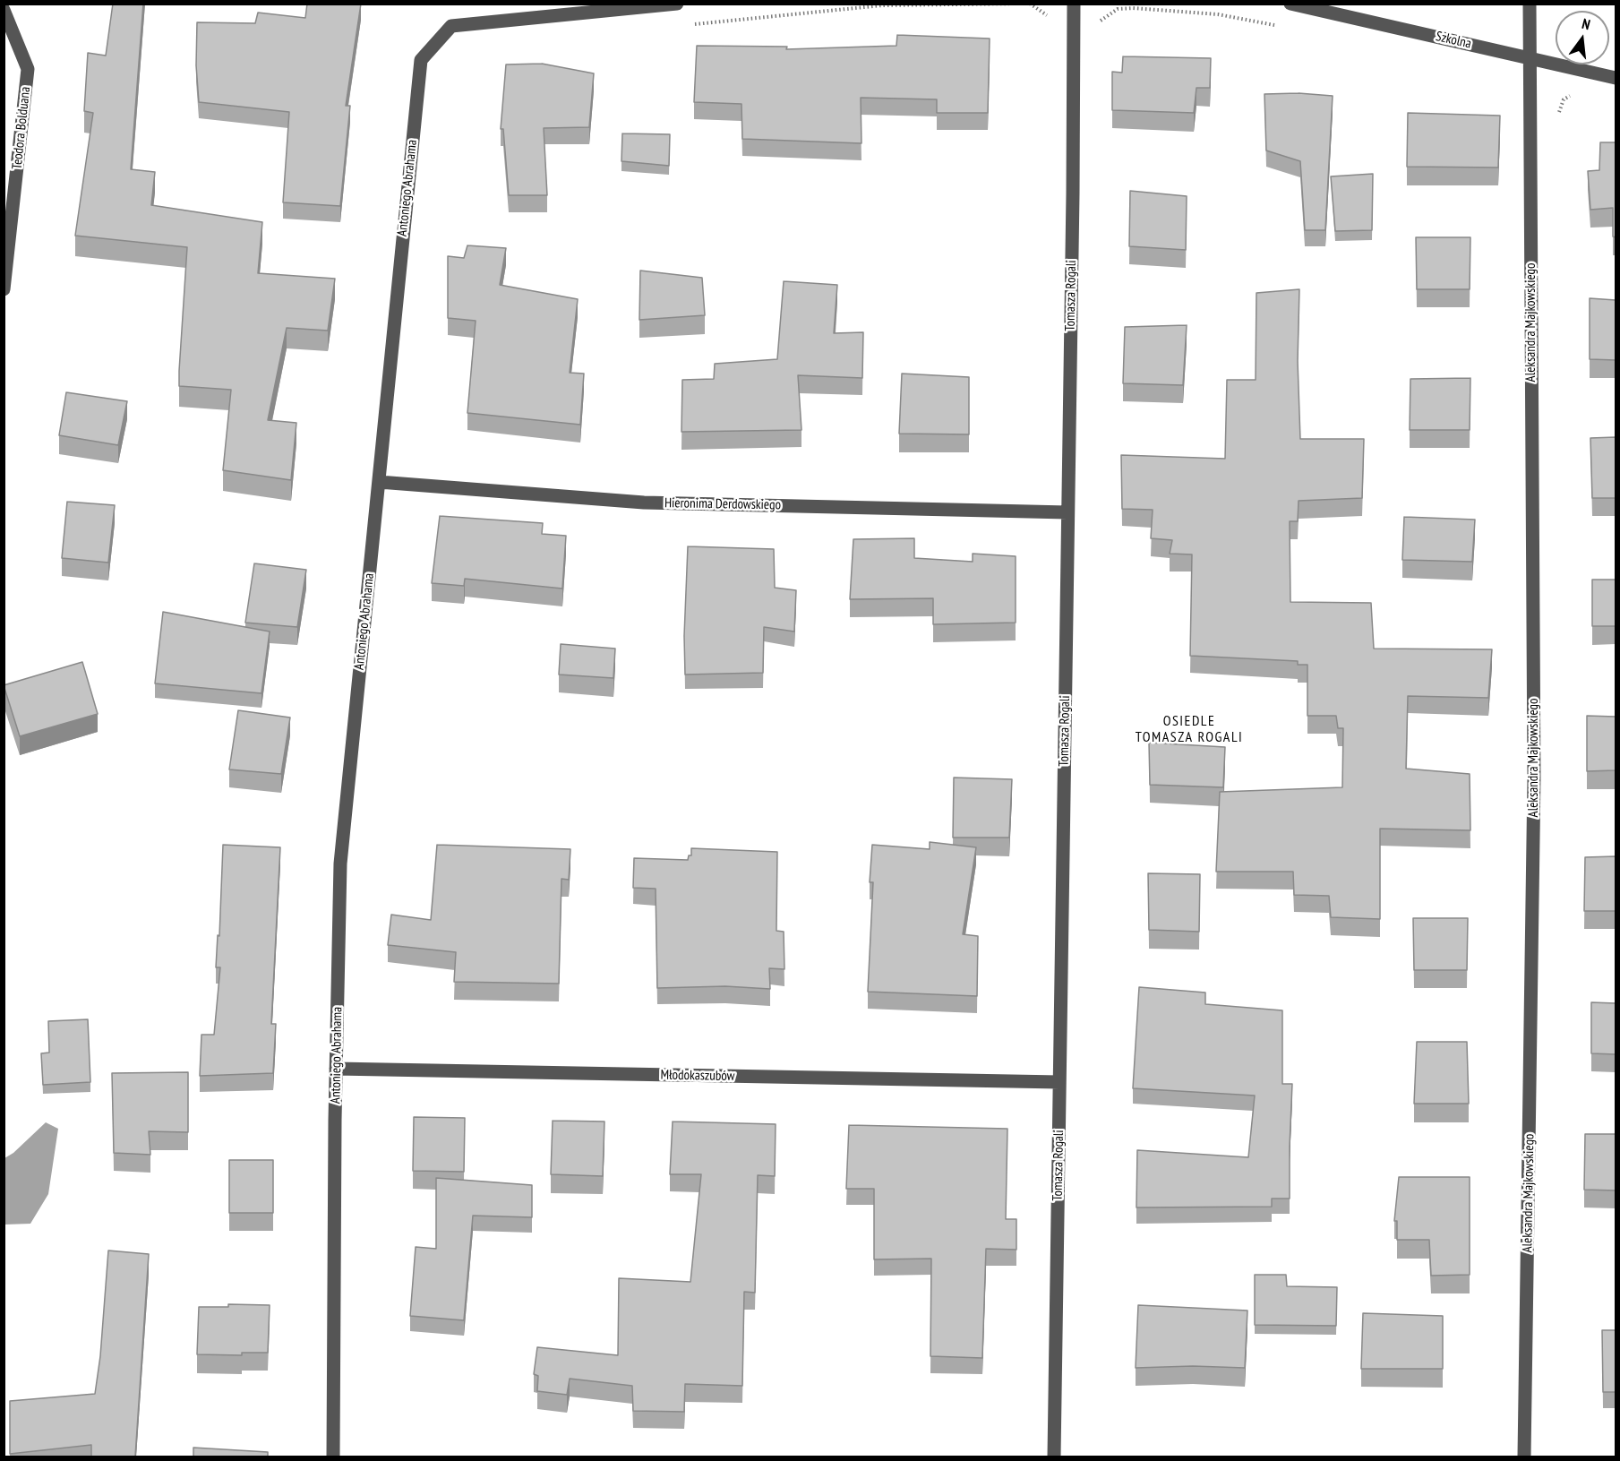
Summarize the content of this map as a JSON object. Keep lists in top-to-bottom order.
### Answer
{
  "streets": {
    "street": [
      "Szkolna",
      "Teodora Bolduana",
      "Antoniego Abrahama",
      "Tomasza Rogali",
      "Aleksandra Majkowskiego",
      "Hieronima Derdowskiego",
      "Młodokaszubów"
    ]
  },
  "crossings": [
    ["Szkolna", "Aleksandra Majkowskiego"],
    ["Antoniego Abrahama", "Hieronima Derdowskiego"],
    ["Antoniego Abrahama", "Młodokaszubów"],
    ["Tomasza Rogali", "Hieronima Derdowskiego"],
    ["Tomasza Rogali", "Młodokaszubów"]
  ],
  "districts": ["OSIEDLE TOMASZA ROGALI"],
  "north": "top"
}
